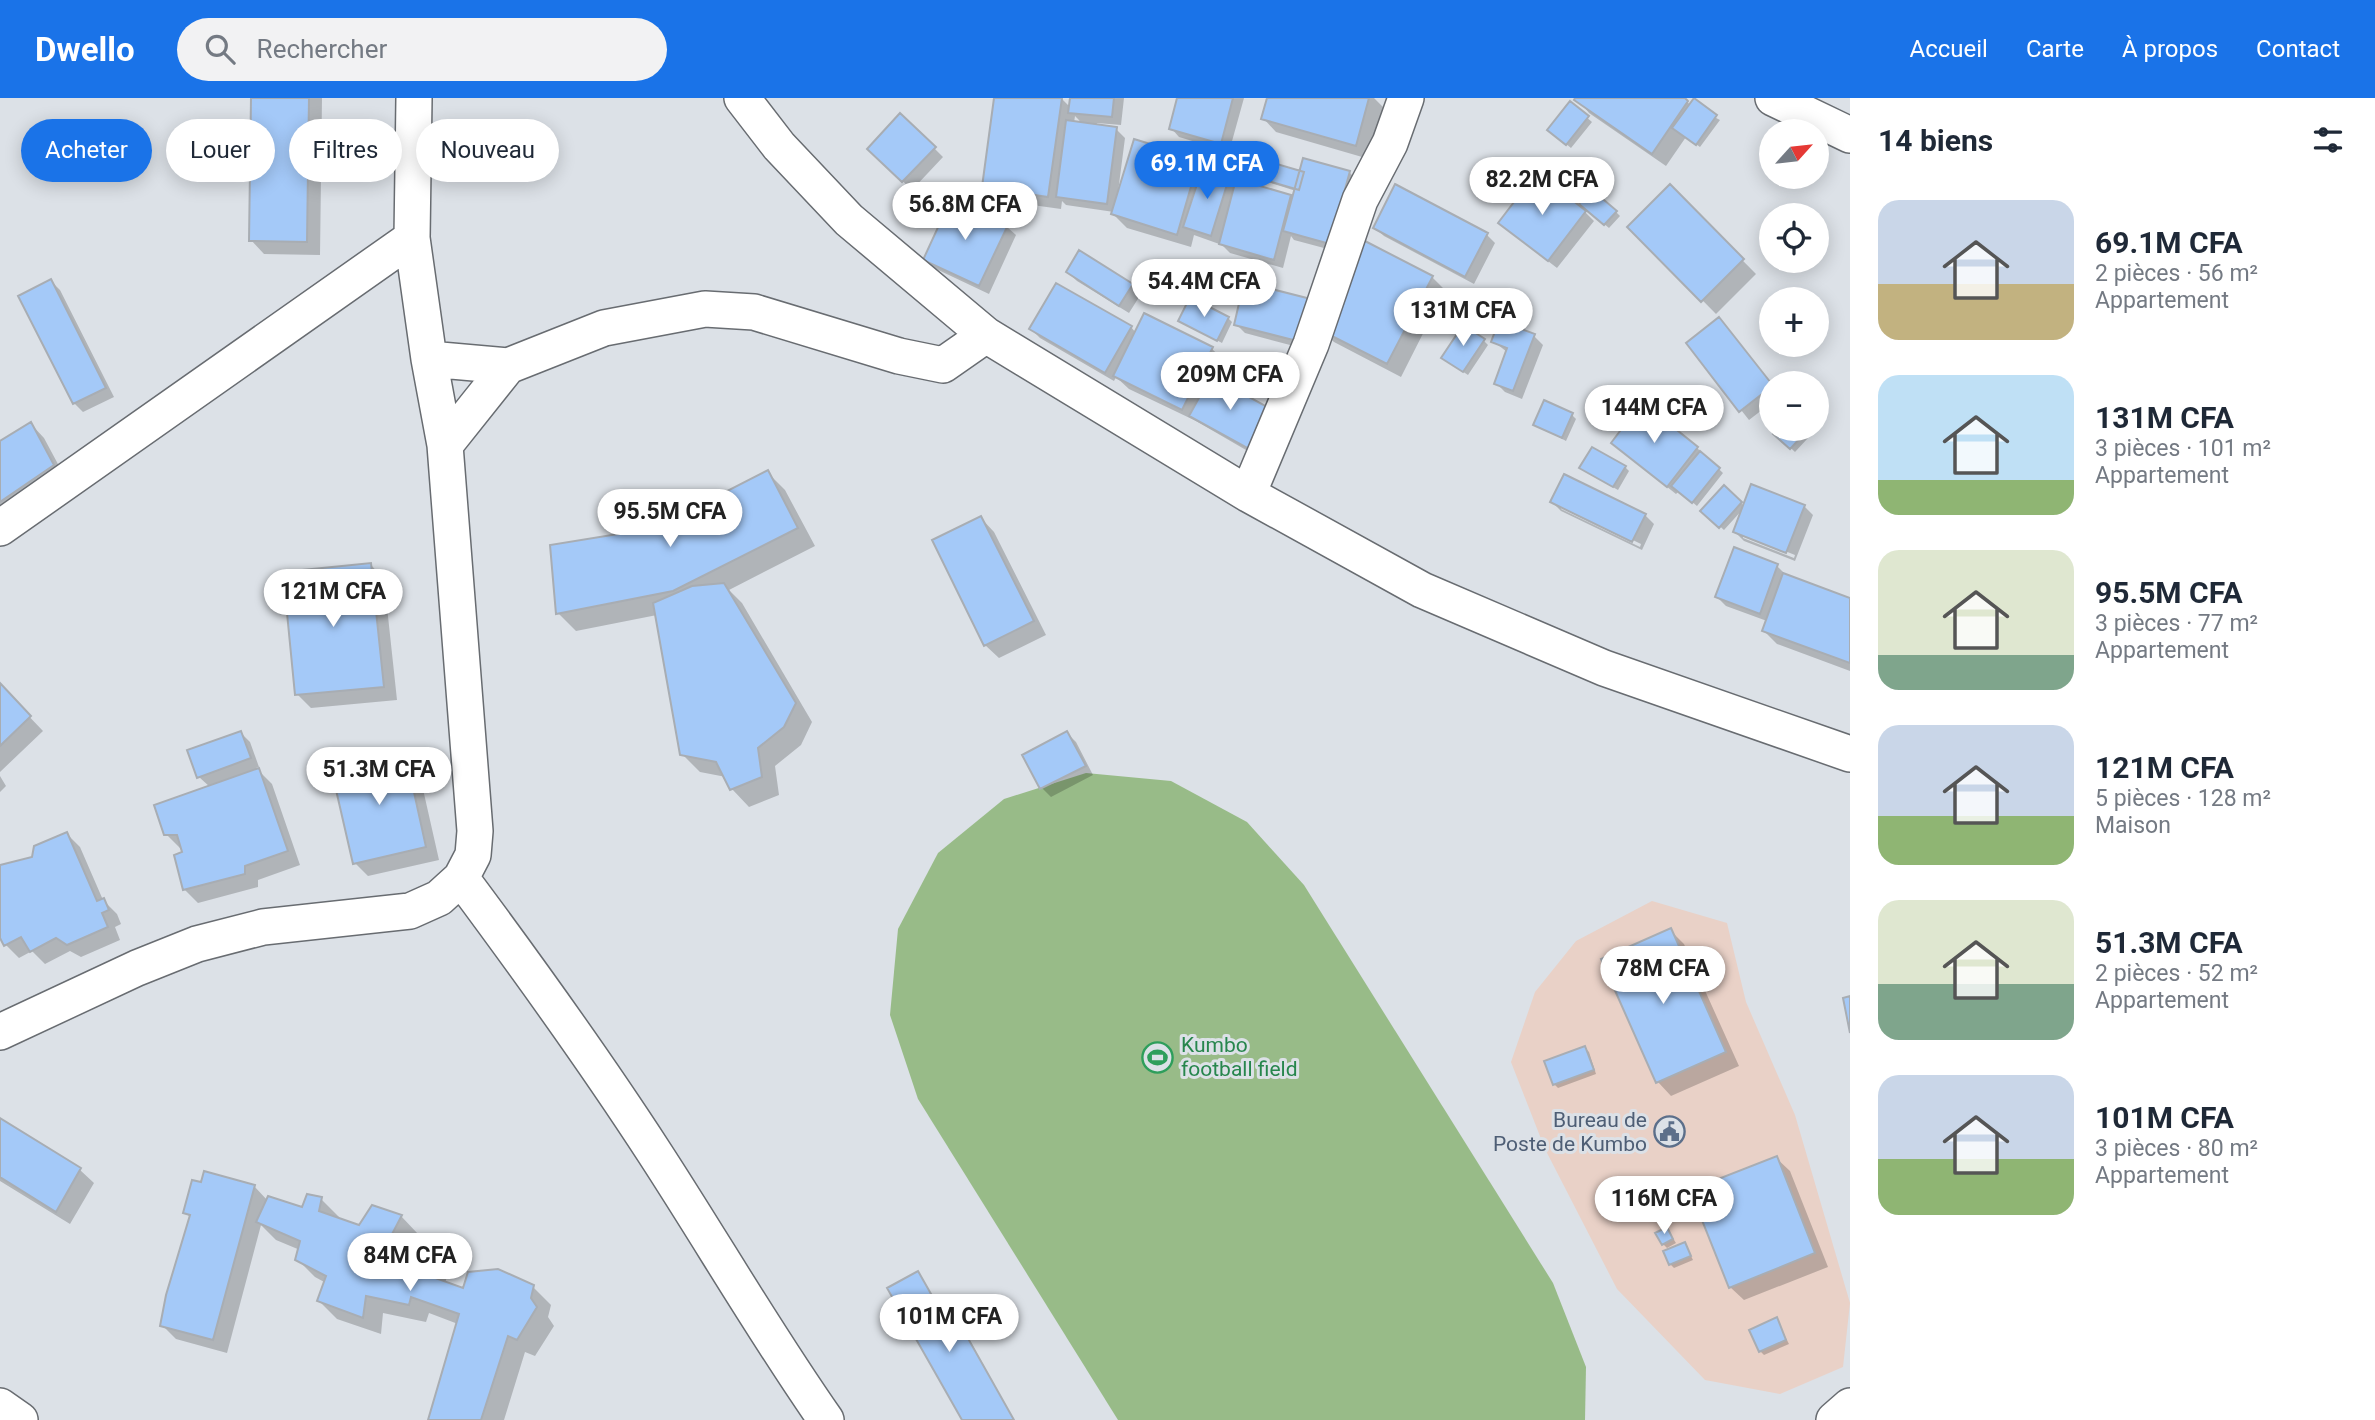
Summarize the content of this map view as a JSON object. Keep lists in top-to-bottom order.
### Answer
{
  "places": {
    "sports": ["Kumbo football field"],
    "public building": ["Bureau de Poste de Kumbo"]
  },
  "north": "top right",
  "page": {
    "header": "Dwello",
    "search": "Rechercher",
    "nav": [
      "Accueil",
      "Carte",
      "À propos",
      "Contact"
    ],
    "heading": "14 biens",
    "map_buttons": ["+", "−"],
    "chip": [
      "Acheter",
      "Louer",
      "Filtres",
      "Nouveau"
    ],
    "price": [
      "69.1M CFA",
      "82.2M CFA",
      "56.8M CFA",
      "54.4M CFA",
      "131M CFA",
      "209M CFA",
      "144M CFA",
      "95.5M CFA",
      "121M CFA",
      "51.3M CFA",
      "78M CFA",
      "116M CFA",
      "84M CFA",
      "101M CFA"
    ],
    "list": [
      {
        "name": "69.1M CFA",
        "note": "2 pièces · 56 m² · Appartement"
      },
      {
        "name": "131M CFA",
        "note": "3 pièces · 101 m² · Appartement"
      },
      {
        "name": "95.5M CFA",
        "note": "3 pièces · 77 m² · Appartement"
      },
      {
        "name": "121M CFA",
        "note": "5 pièces · 128 m² · Maison"
      },
      {
        "name": "51.3M CFA",
        "note": "2 pièces · 52 m² · Appartement"
      },
      {
        "name": "101M CFA",
        "note": "3 pièces · 80 m² · Appartement"
      }
    ]
  }
}
